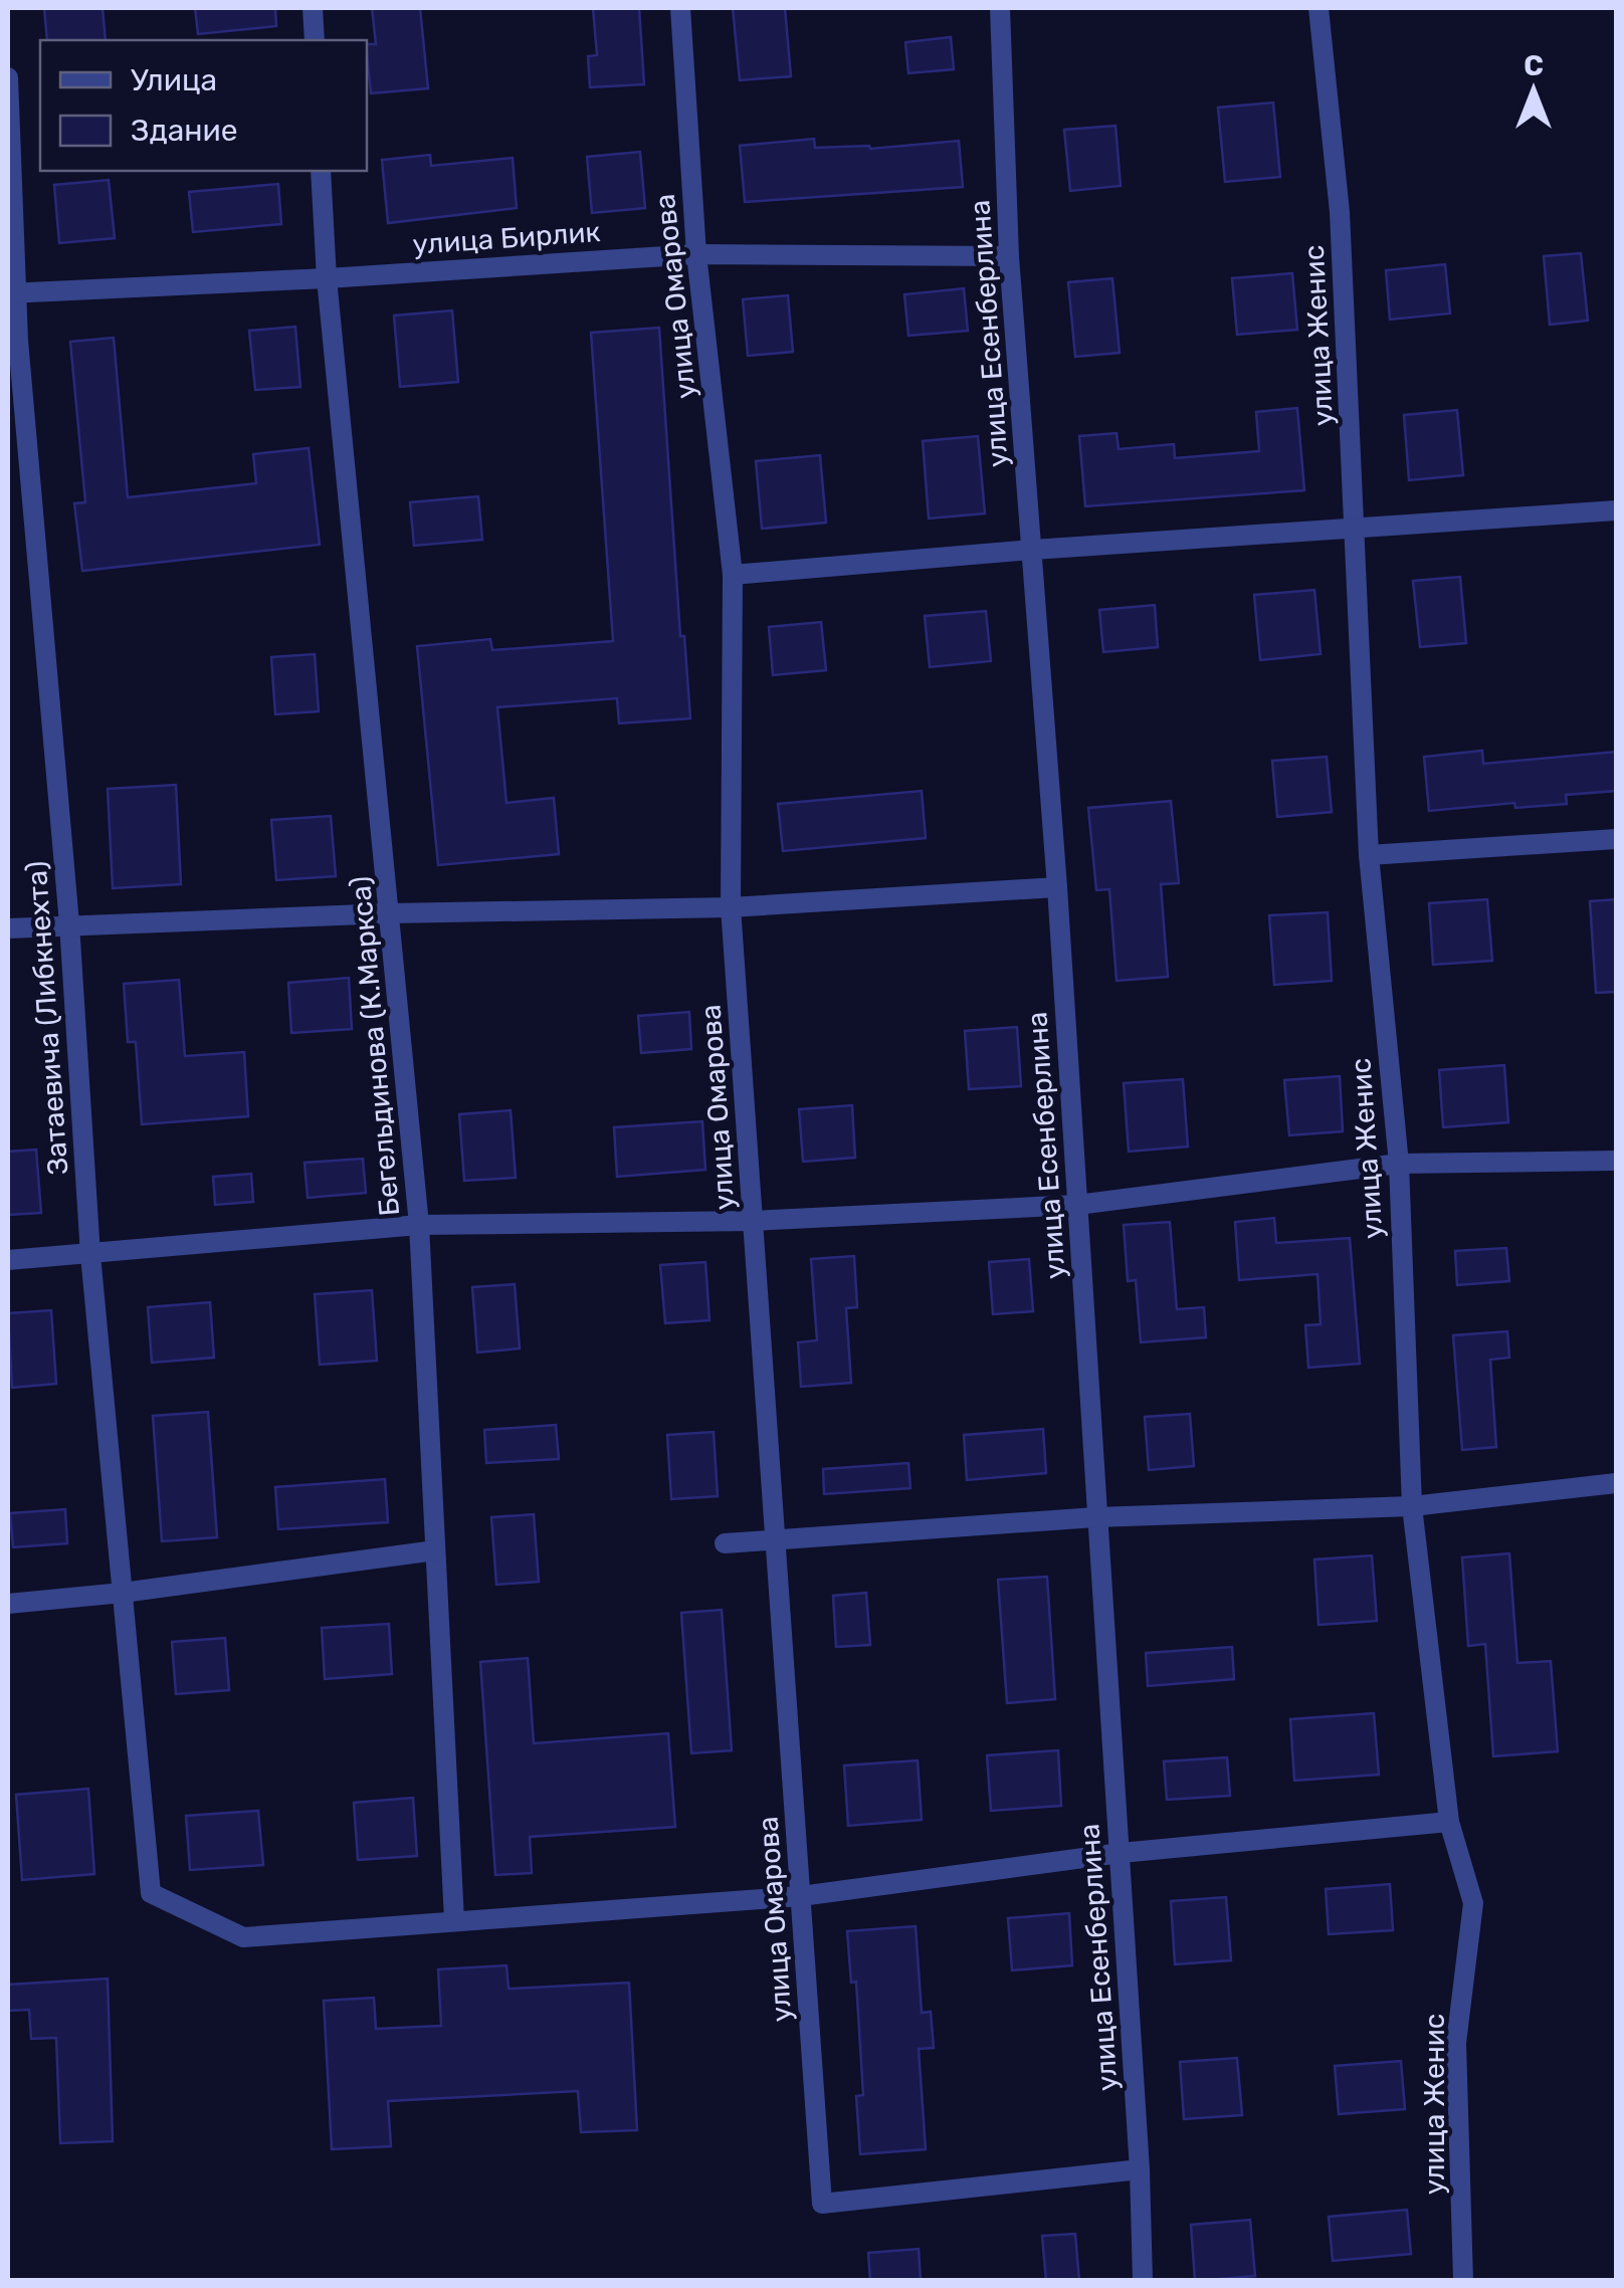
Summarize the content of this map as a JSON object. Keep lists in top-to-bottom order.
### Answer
{
  "streets": {
    "street": [
      "улица Бирлик",
      "улица Омарова",
      "улица Есенберлина",
      "улица Женис",
      "Затаевича (Либкнехта)",
      "Бегельдинова (К.Маркса)"
    ]
  },
  "crossings": [
    ["улица Бирлик", "улица Омарова"],
    ["улица Бирлик", "улица Есенберлина"],
    ["улица Бирлик", "Затаевича (Либкнехта)"],
    ["улица Бирлик", "Бегельдинова (К.Маркса)"],
    ["улица Омарова", "улица Есенберлина"],
    ["Затаевича (Либкнехта)", "Бегельдинова (К.Маркса)"]
  ],
  "legend": ["Улица", "Здание"],
  "north": "top"
}
